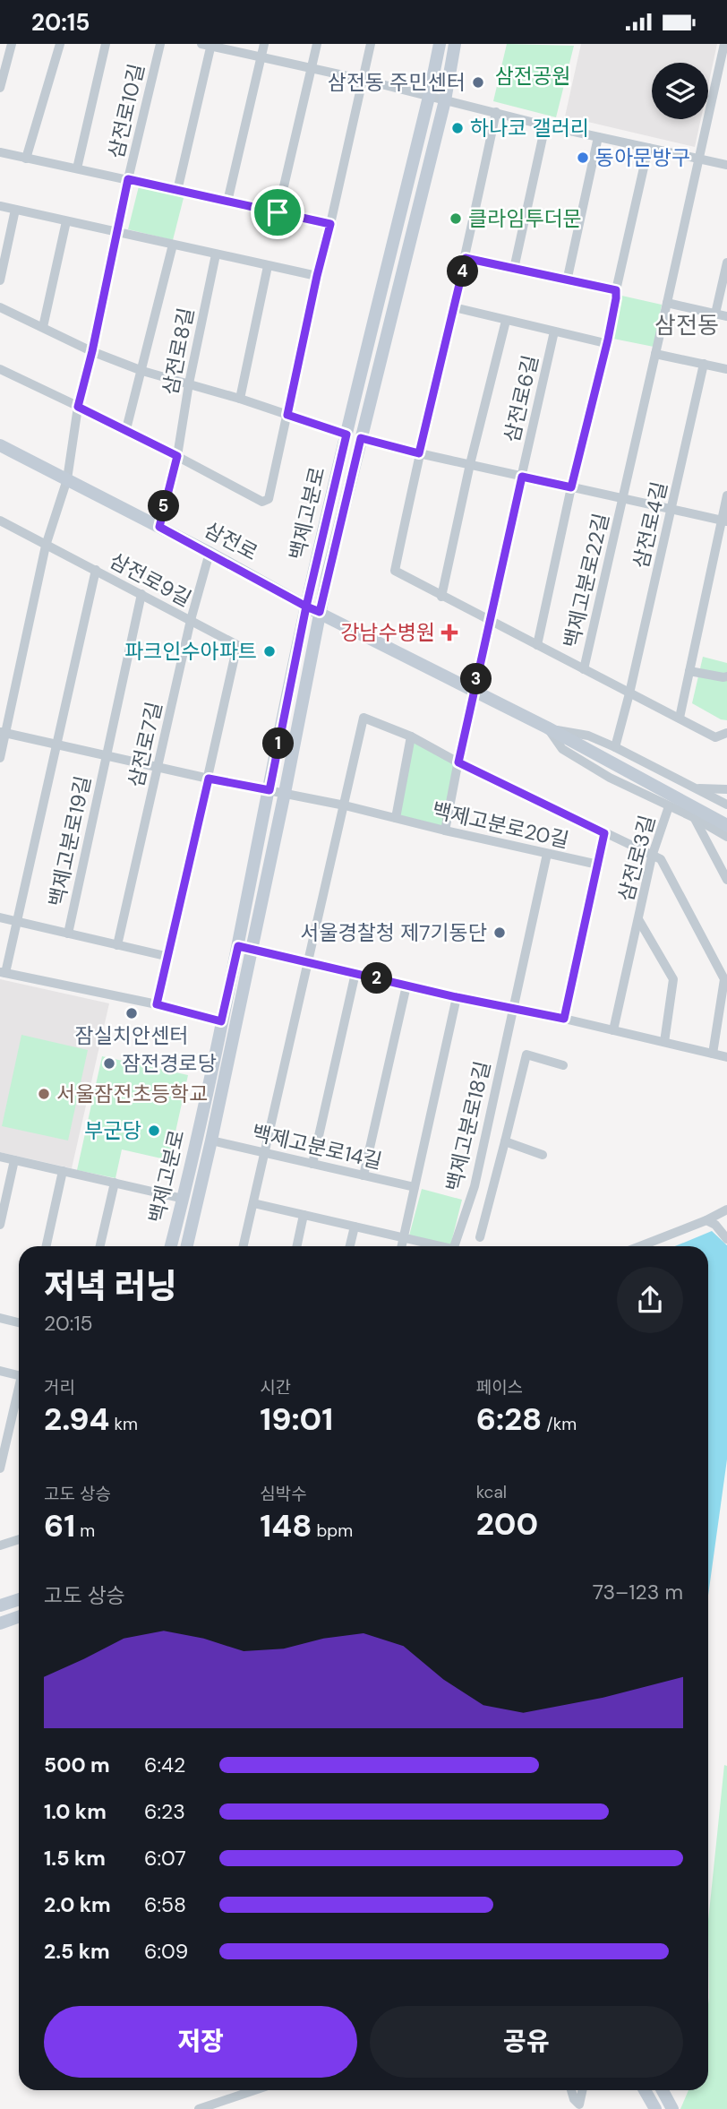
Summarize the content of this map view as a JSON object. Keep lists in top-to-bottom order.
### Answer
{
  "streets": {
    "main road": ["백제고분로", "삼전로"],
    "street": [
      "삼전로10길",
      "삼전로8길",
      "삼전로6길",
      "삼전로4길",
      "삼전로9길",
      "백제고분로22길",
      "삼전로7길",
      "백제고분로20길",
      "백제고분로19길",
      "삼전로3길",
      "백제고분로18길",
      "백제고분로14길"
    ]
  },
  "crossings": [
    ["삼전로10길", "삼전로"],
    ["삼전로8길", "삼전로"],
    ["삼전로6길", "삼전로"],
    ["삼전로6길", "백제고분로22길"],
    ["백제고분로", "삼전로"],
    ["백제고분로", "백제고분로22길"],
    ["백제고분로", "백제고분로20길"],
    ["백제고분로", "백제고분로19길"],
    ["백제고분로", "백제고분로14길"],
    ["삼전로4길", "백제고분로22길"],
    ["삼전로", "삼전로7길"],
    ["삼전로9길", "삼전로7길"],
    ["삼전로9길", "백제고분로19길"],
    ["삼전로7길", "백제고분로19길"],
    ["백제고분로20길", "백제고분로19길"],
    ["백제고분로20길", "삼전로3길"],
    ["백제고분로20길", "백제고분로18길"],
    ["백제고분로18길", "백제고분로14길"]
  ],
  "districts": ["삼전동"],
  "parks": ["삼전공원"],
  "places": {
    "other": [
      "삼전동 주민센터",
      "하나코 갤러리",
      "동아문방구",
      "클라임투더문",
      "파크인수아파트",
      "서울경찰청 제7기동단",
      "잠실치안센터",
      "잠전경로당",
      "서울잠전초등학교",
      "부군당"
    ],
    "health": ["강남수병원"]
  },
  "page": {
    "status": "20:15",
    "pins": [
      "4",
      "5",
      "3",
      "1",
      "2"
    ],
    "heading": ["저녁 러닝", "20:15"],
    "stats": [
      ["거리", "2.94 km"],
      ["시간", "19:01"],
      ["페이스", "6:28 /km"],
      ["고도 상승", "61 m"],
      ["심박수", "148 bpm"],
      ["kcal", "200"]
    ],
    "chart": ["고도 상승", "73–123 m"],
    "list": [
      {
        "name": "500 m",
        "note": "6:42"
      },
      {
        "name": "1.0 km",
        "note": "6:23"
      },
      {
        "name": "1.5 km",
        "note": "6:07"
      },
      {
        "name": "2.0 km",
        "note": "6:58"
      },
      {
        "name": "2.5 km",
        "note": "6:09"
      }
    ],
    "buttons": ["저장", "공유"]
  }
}
